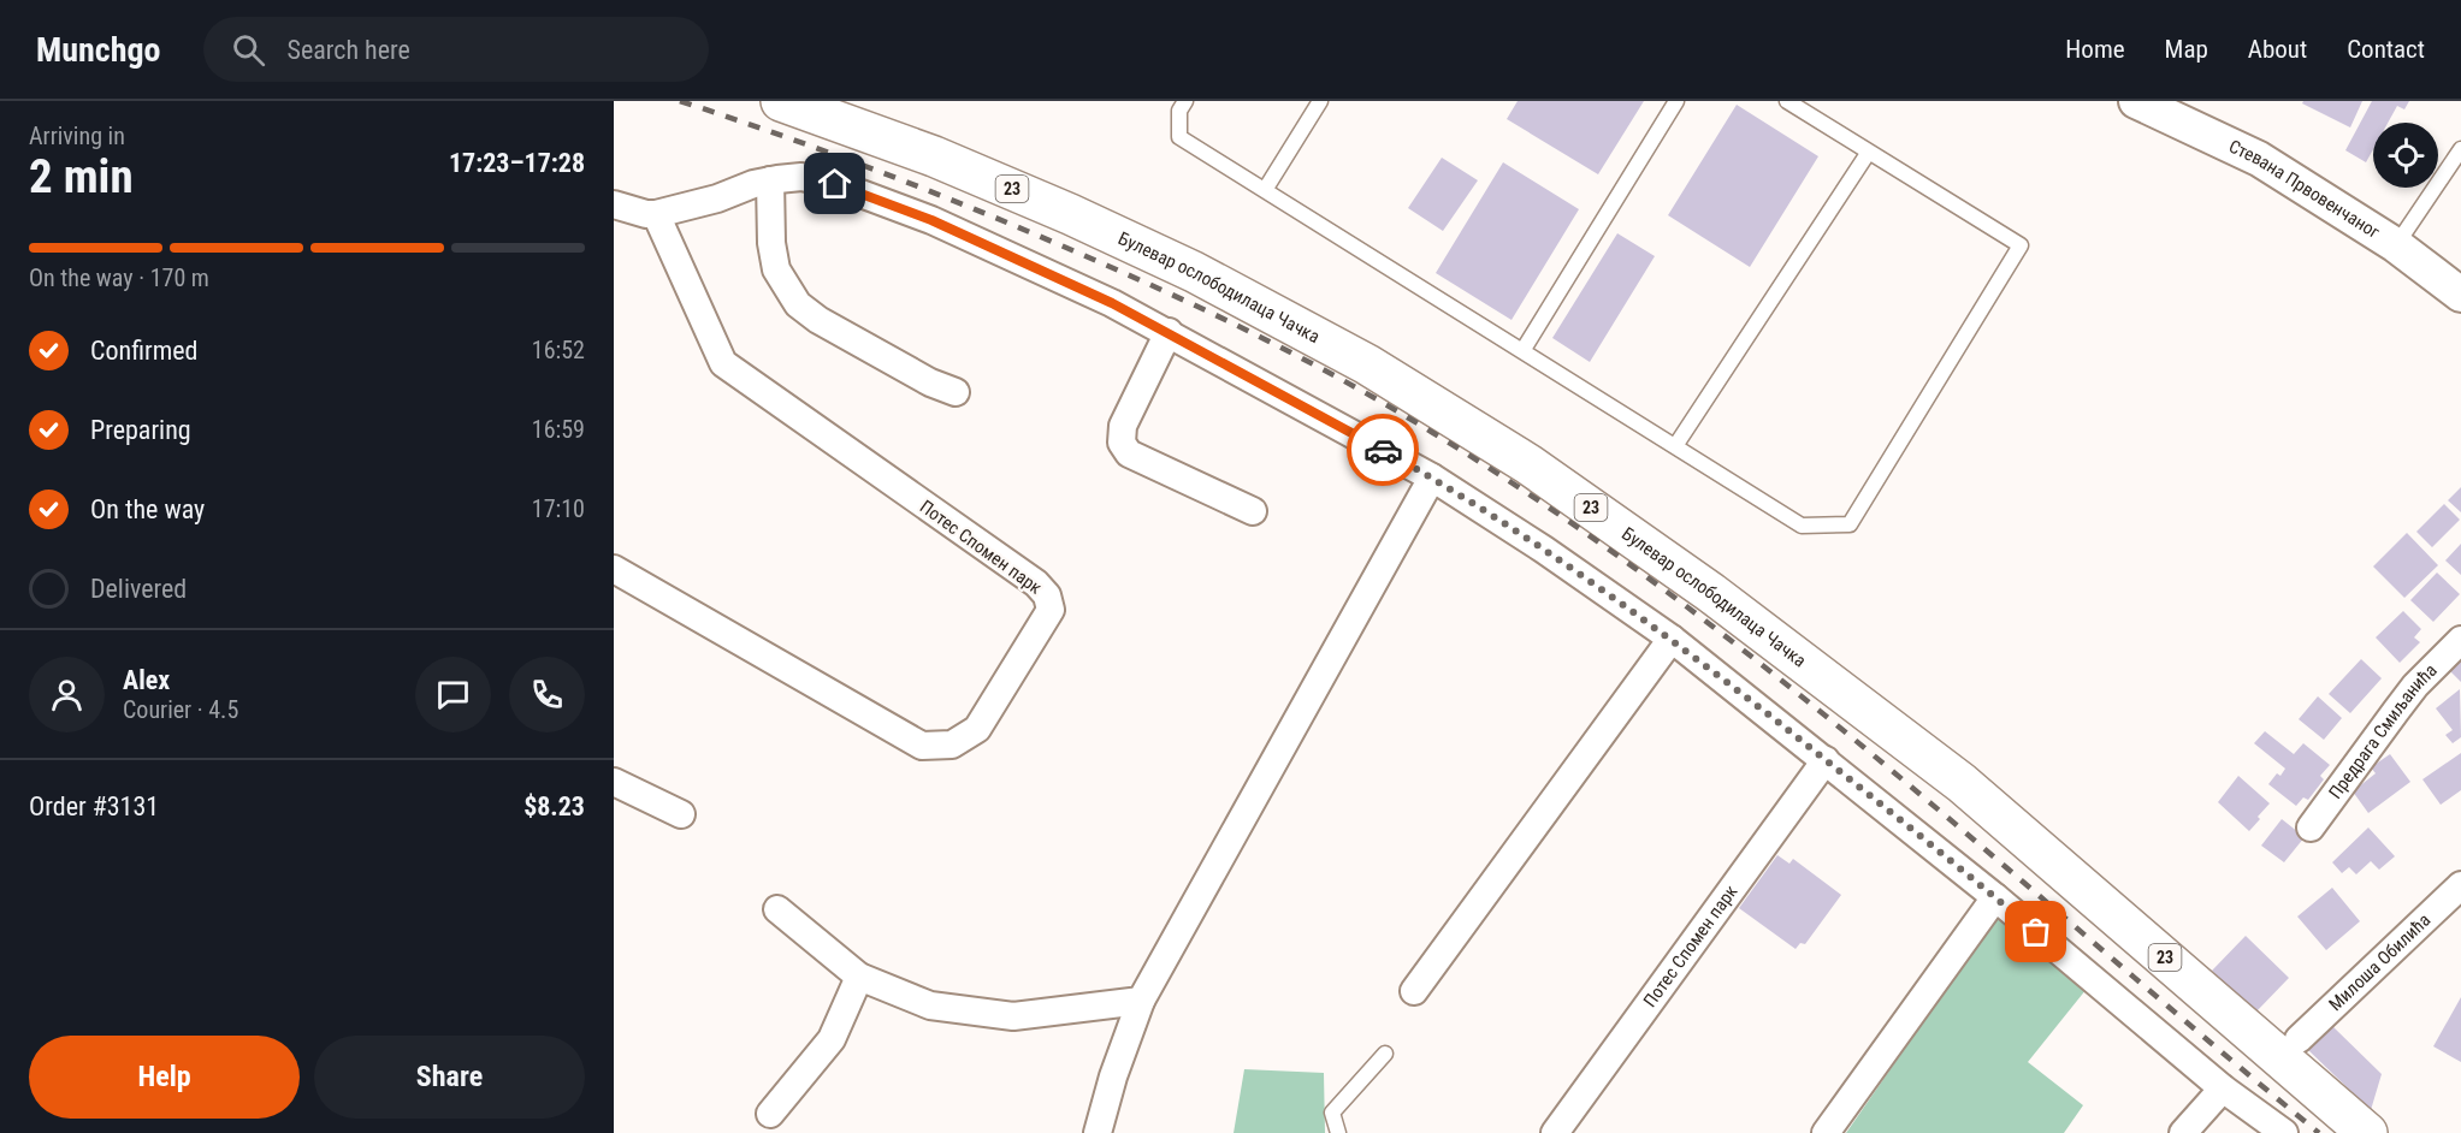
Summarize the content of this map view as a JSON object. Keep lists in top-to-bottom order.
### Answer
{
  "streets": {
    "main road": ["23", "Булевар ослободилаца Чачка"],
    "street": [
      "Стевана Првовенчаног",
      "Потес Спомен парк",
      "Предрага Смиљанића",
      "Милоша Обилића"
    ]
  },
  "page": {
    "header": "Munchgo",
    "search": "Search here",
    "nav": [
      "Home",
      "Map",
      "About",
      "Contact"
    ],
    "heading": ["2 min", "Arriving in", "17:23–17:28"],
    "panel": [
      "Alex",
      "Courier · 4.5",
      "Order #3131",
      "$8.23"
    ],
    "bar": "On the way · 170 m",
    "list": [
      ["Confirmed", "16:52"],
      ["Preparing", "16:59"],
      ["On the way", "17:10"],
      "Delivered"
    ],
    "buttons": ["Help", "Share"]
  }
}
